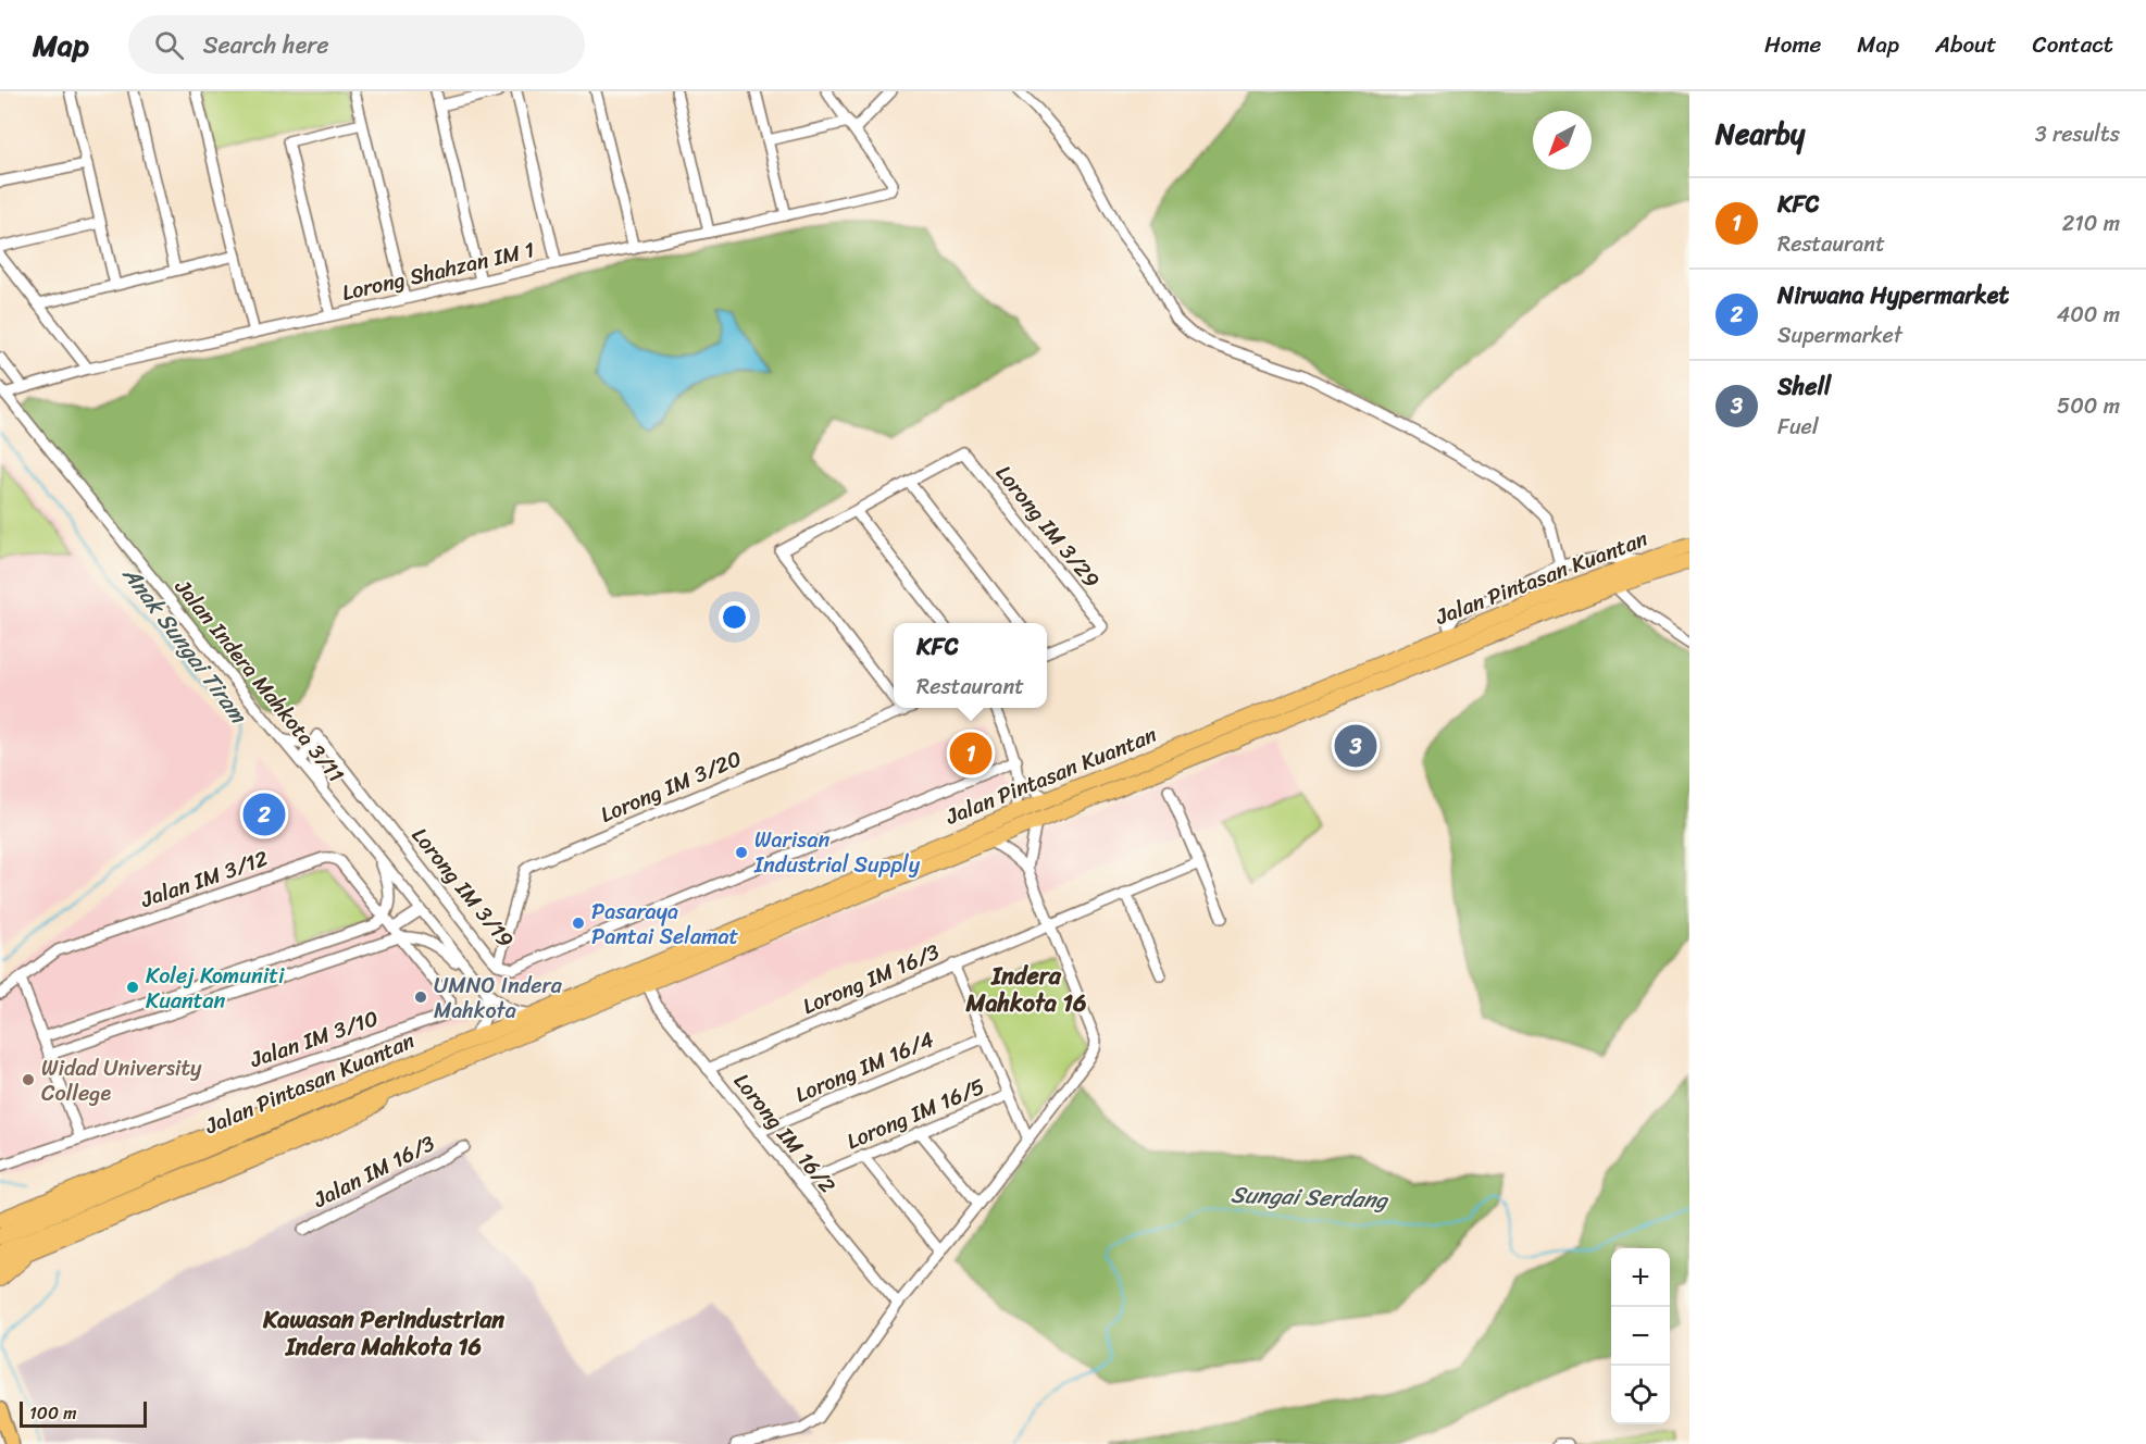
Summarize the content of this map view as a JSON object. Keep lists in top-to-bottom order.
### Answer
{
  "streets": {
    "highway": ["Jalan Pintasan Kuantan"],
    "street": [
      "Lorong Shahzan IM 1",
      "Lorong IM 3/29",
      "Jalan Indera Mahkota 3/11",
      "Lorong IM 3/20",
      "Jalan IM 3/12",
      "Lorong IM 3/19",
      "Lorong IM 16/3",
      "Jalan IM 3/10",
      "Lorong IM 16/4",
      "Lorong IM 16/5",
      "Lorong IM 16/2",
      "Jalan IM 16/3"
    ]
  },
  "crossings": [
    ["Lorong Shahzan IM 1", "Jalan Indera Mahkota 3/11"],
    ["Jalan Pintasan Kuantan", "Jalan Indera Mahkota 3/11"],
    ["Jalan Pintasan Kuantan", "Lorong IM 16/2"],
    ["Lorong IM 3/20", "Lorong IM 3/19"],
    ["Jalan IM 3/12", "Jalan IM 3/10"],
    ["Lorong IM 16/3", "Lorong IM 16/2"],
    ["Lorong IM 16/4", "Lorong IM 16/2"],
    ["Lorong IM 16/5", "Lorong IM 16/2"]
  ],
  "districts": ["Indera Mahkota 16", "Kawasan Perindustrian Indera Mahkota 16"],
  "water": ["Anak Sungai Tiram", "Sungai Serdang"],
  "places": [
    "Warisan Industrial Supply",
    "Pasaraya Pantai Selamat",
    "Kolej Komuniti Kuantan",
    "UMNO Indera Mahkota",
    "Widad University College"
  ],
  "scale_bar": "100 m",
  "north": "bottom left",
  "page": {
    "header": "Map",
    "search": "Search here",
    "nav": [
      "Home",
      "Map",
      "About",
      "Contact"
    ],
    "heading": ["Nearby", "3 results"],
    "list": [
      {
        "mark": "1",
        "name": "KFC",
        "note": "Restaurant",
        "value": "210 m"
      },
      {
        "mark": "2",
        "name": "Nirwana Hypermarket",
        "note": "Supermarket",
        "value": "400 m"
      },
      {
        "mark": "3",
        "name": "Shell",
        "note": "Fuel",
        "value": "500 m"
      }
    ],
    "popup": ["KFC", "Restaurant"],
    "pins": ["3", "1", "2"],
    "map_buttons": ["+", "−"],
    "scale": "100 m"
  }
}
